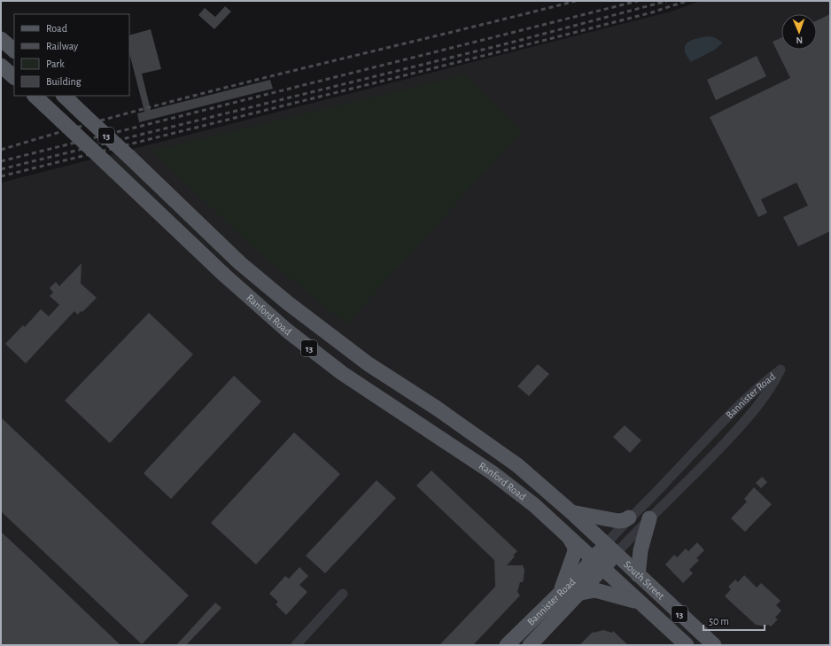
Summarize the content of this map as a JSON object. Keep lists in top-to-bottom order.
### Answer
{
  "streets": {
    "main road": [
      "13",
      "Ranford Road",
      "Bannister Road",
      "South Street"
    ]
  },
  "crossings": [
    ["Ranford Road", "Bannister Road"],
    ["Ranford Road", "South Street"],
    ["Bannister Road", "South Street"]
  ],
  "legend": [
    "Road",
    "Railway",
    "Park",
    "Building"
  ],
  "scale_bar": "50 m",
  "north": "bottom"
}
